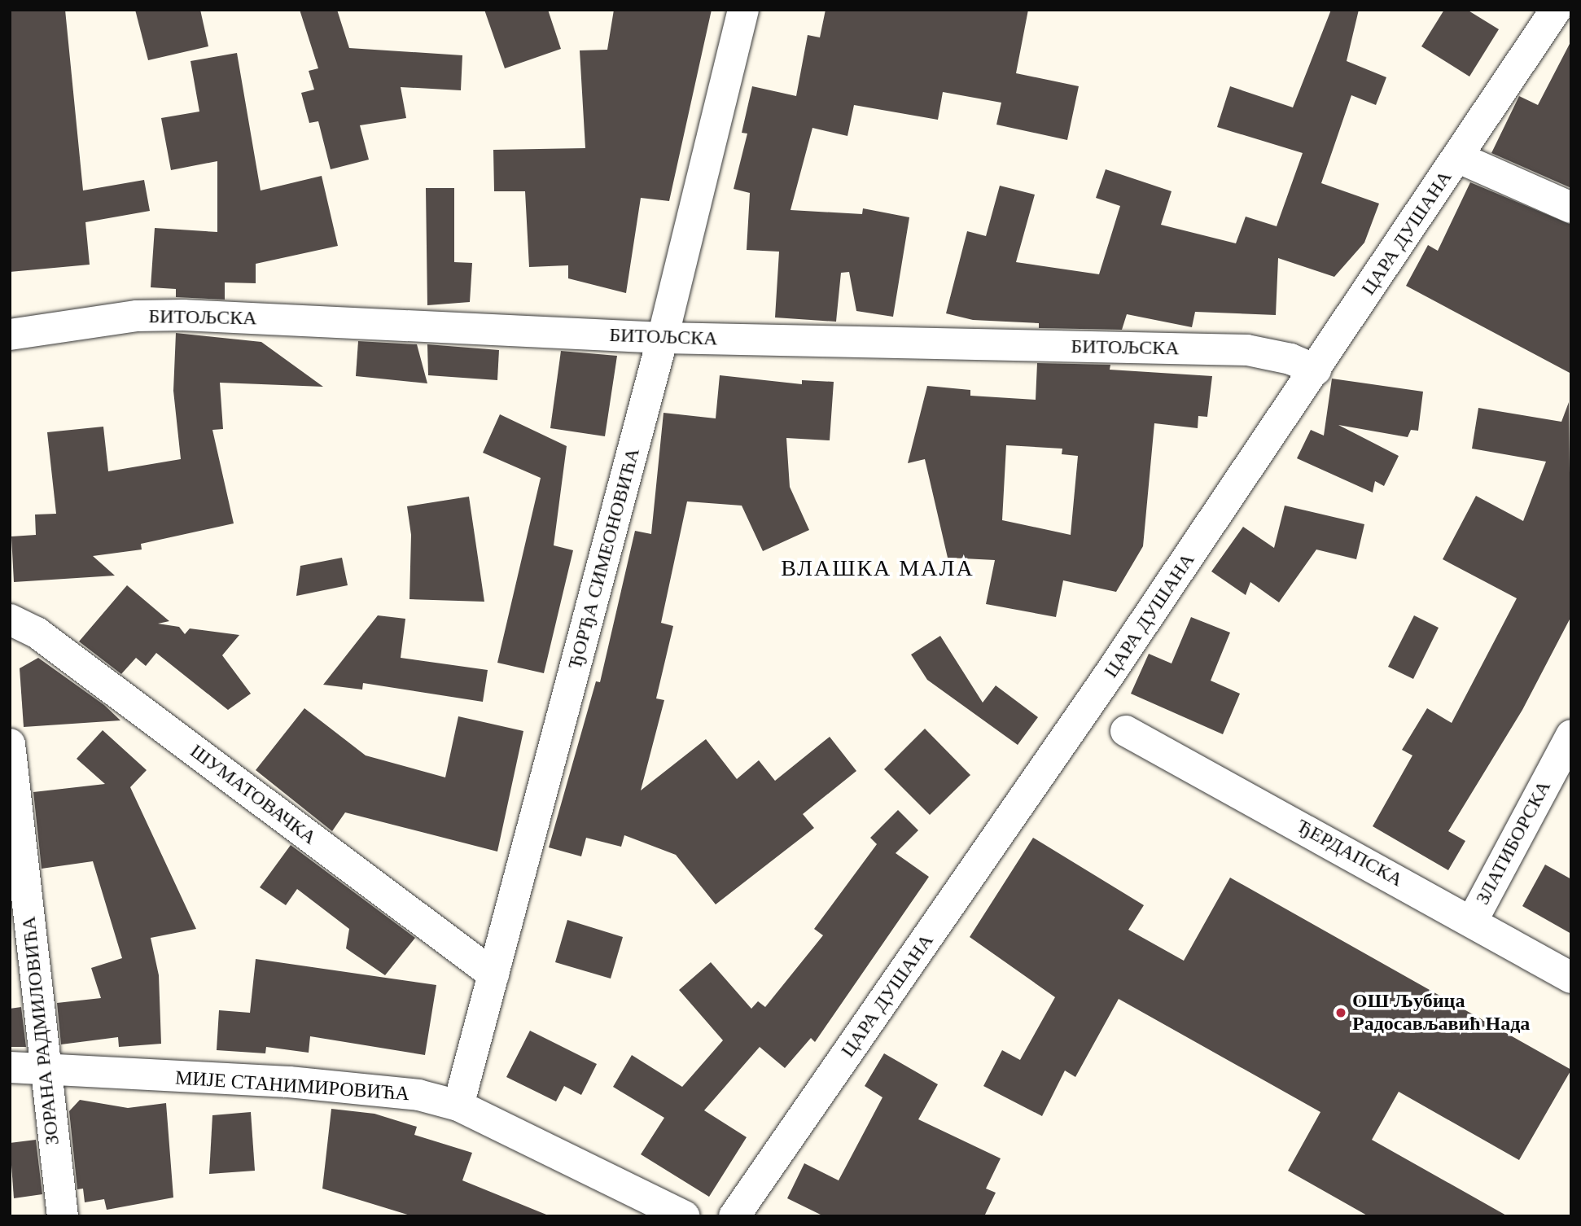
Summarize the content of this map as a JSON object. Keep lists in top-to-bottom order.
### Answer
{
  "streets": {
    "street": [
      "ЦАРА ДУШАНА",
      "БИТОЉСКА",
      "ЂОРЂА СИМЕОНОВИЋА",
      "ШУМАТОВАЧКА",
      "ЗЛАТИБОРСКА",
      "ЂЕРДАПСКА",
      "ЗОРАНА РАДМИЛОВИЋА",
      "МИЈЕ СТАНИМИРОВИЋА"
    ]
  },
  "crossings": [
    ["ЦАРА ДУШАНА", "БИТОЉСКА"],
    ["БИТОЉСКА", "ЂОРЂА СИМЕОНОВИЋА"],
    ["ЂОРЂА СИМЕОНОВИЋА", "ШУМАТОВАЧКА"],
    ["ЂОРЂА СИМЕОНОВИЋА", "МИЈЕ СТАНИМИРОВИЋА"],
    ["ЗЛАТИБОРСКА", "ЂЕРДАПСКА"],
    ["ЗОРАНА РАДМИЛОВИЋА", "МИЈЕ СТАНИМИРОВИЋА"]
  ],
  "districts": ["ВЛАШКА МАЛА"],
  "places": ["ОШ Љубица Радосављавић Нада"]
}
